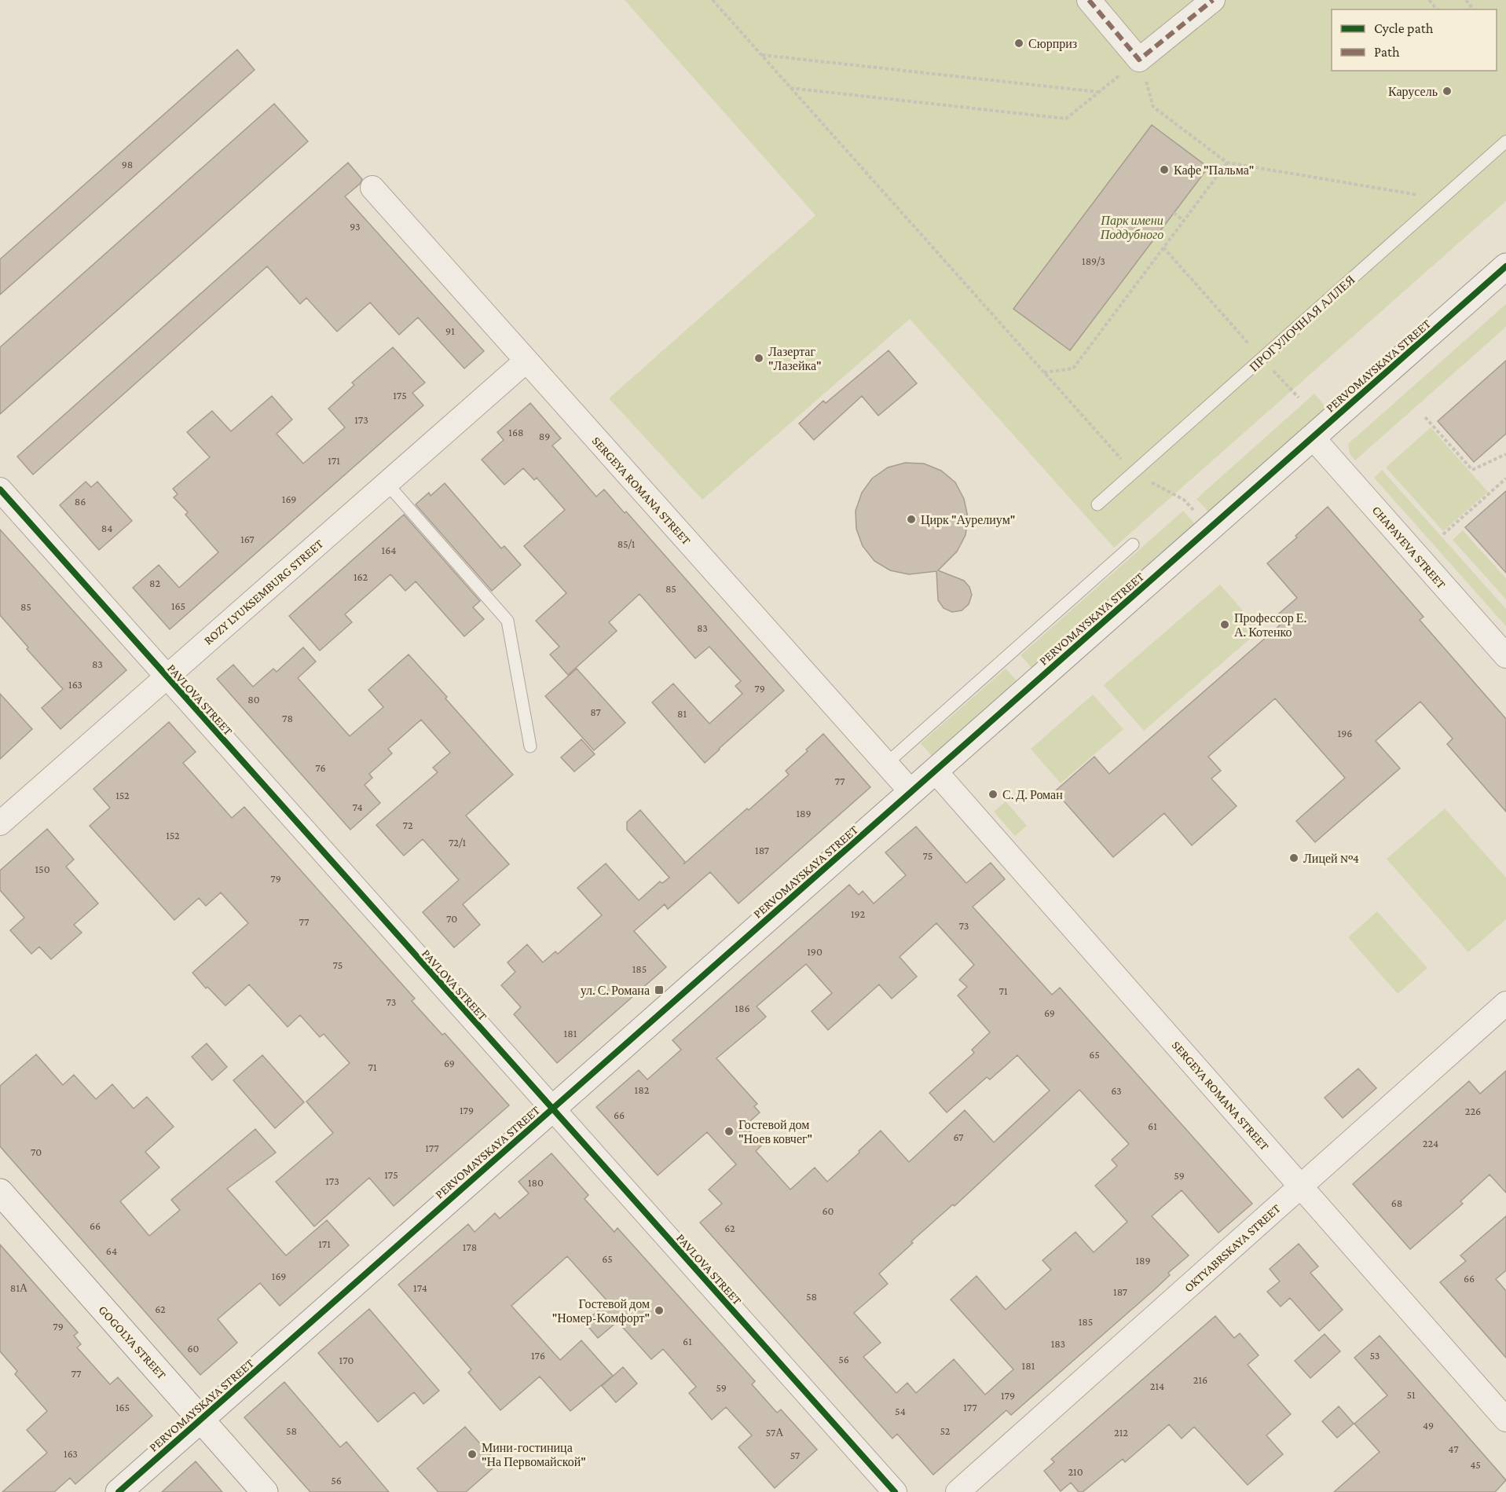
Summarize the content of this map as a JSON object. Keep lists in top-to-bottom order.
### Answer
{
  "streets": {
    "street": [
      "PERVOMAYSKAYA STREET",
      "SERGEYA ROMANA STREET",
      "CHAPAYEVA STREET",
      "ROZY LYUKSEMBURG STREET",
      "PAVLOVA STREET",
      "OKTYABRSKAYA STREET",
      "GOGOLYA STREET"
    ],
    "lane": ["ПРОГУЛОЧНАЯ АЛЛЕЯ"]
  },
  "crossings": [
    ["PERVOMAYSKAYA STREET", "SERGEYA ROMANA STREET"],
    ["PERVOMAYSKAYA STREET", "CHAPAYEVA STREET"],
    ["PERVOMAYSKAYA STREET", "PAVLOVA STREET"],
    ["PERVOMAYSKAYA STREET", "GOGOLYA STREET"],
    ["SERGEYA ROMANA STREET", "ROZY LYUKSEMBURG STREET"],
    ["SERGEYA ROMANA STREET", "OKTYABRSKAYA STREET"],
    ["ROZY LYUKSEMBURG STREET", "PAVLOVA STREET"]
  ],
  "parks": ["Парк имени Поддубного"],
  "places": {
    "other": [
      "Сюрприз",
      "Карусель",
      "Кафе \"Пальма\"",
      "Лазертаг \"Лазейка\"",
      "Цирк \"Аурелиум\"",
      "Профессор Е. А. Котенко",
      "С. Д. Роман",
      "Лицей №4",
      "Гостевой дом \"Ноев ковчег\"",
      "Гостевой дом \"Номер-Комфорт\"",
      "Мини-гостиница \"На Первомайской\""
    ],
    "transit": ["ул. С. Романа"]
  },
  "house_numbers": [
    "98",
    "93",
    "189/3",
    "91",
    "175",
    "173",
    "168",
    "89",
    "171",
    "169",
    "86",
    "84",
    "167",
    "85/1",
    "164",
    "162",
    "82",
    "85",
    "165",
    "85",
    "83",
    "83",
    "163",
    "79",
    "80",
    "87",
    "81",
    "78",
    "196",
    "76",
    "77",
    "152",
    "74",
    "189",
    "72",
    "152",
    "72/1",
    "187",
    "75",
    "150",
    "79",
    "192",
    "70",
    "77",
    "73",
    "190",
    "75",
    "185",
    "71",
    "73",
    "186",
    "69",
    "181",
    "65",
    "69",
    "71",
    "182",
    "63",
    "179",
    "226",
    "66",
    "61",
    "67",
    "224",
    "177",
    "70",
    "175",
    "59",
    "173",
    "180",
    "68",
    "60",
    "66",
    "62",
    "171",
    "178",
    "64",
    "65",
    "189",
    "169",
    "66",
    "81А",
    "174",
    "187",
    "58",
    "62",
    "185",
    "79",
    "61",
    "183",
    "60",
    "176",
    "53",
    "56",
    "170",
    "181",
    "77",
    "216",
    "214",
    "59",
    "51",
    "179",
    "165",
    "177",
    "54",
    "49",
    "58",
    "52",
    "57А",
    "212",
    "47",
    "163",
    "57",
    "45",
    "210",
    "56"
  ],
  "legend": ["Cycle path", "Path"]
}
